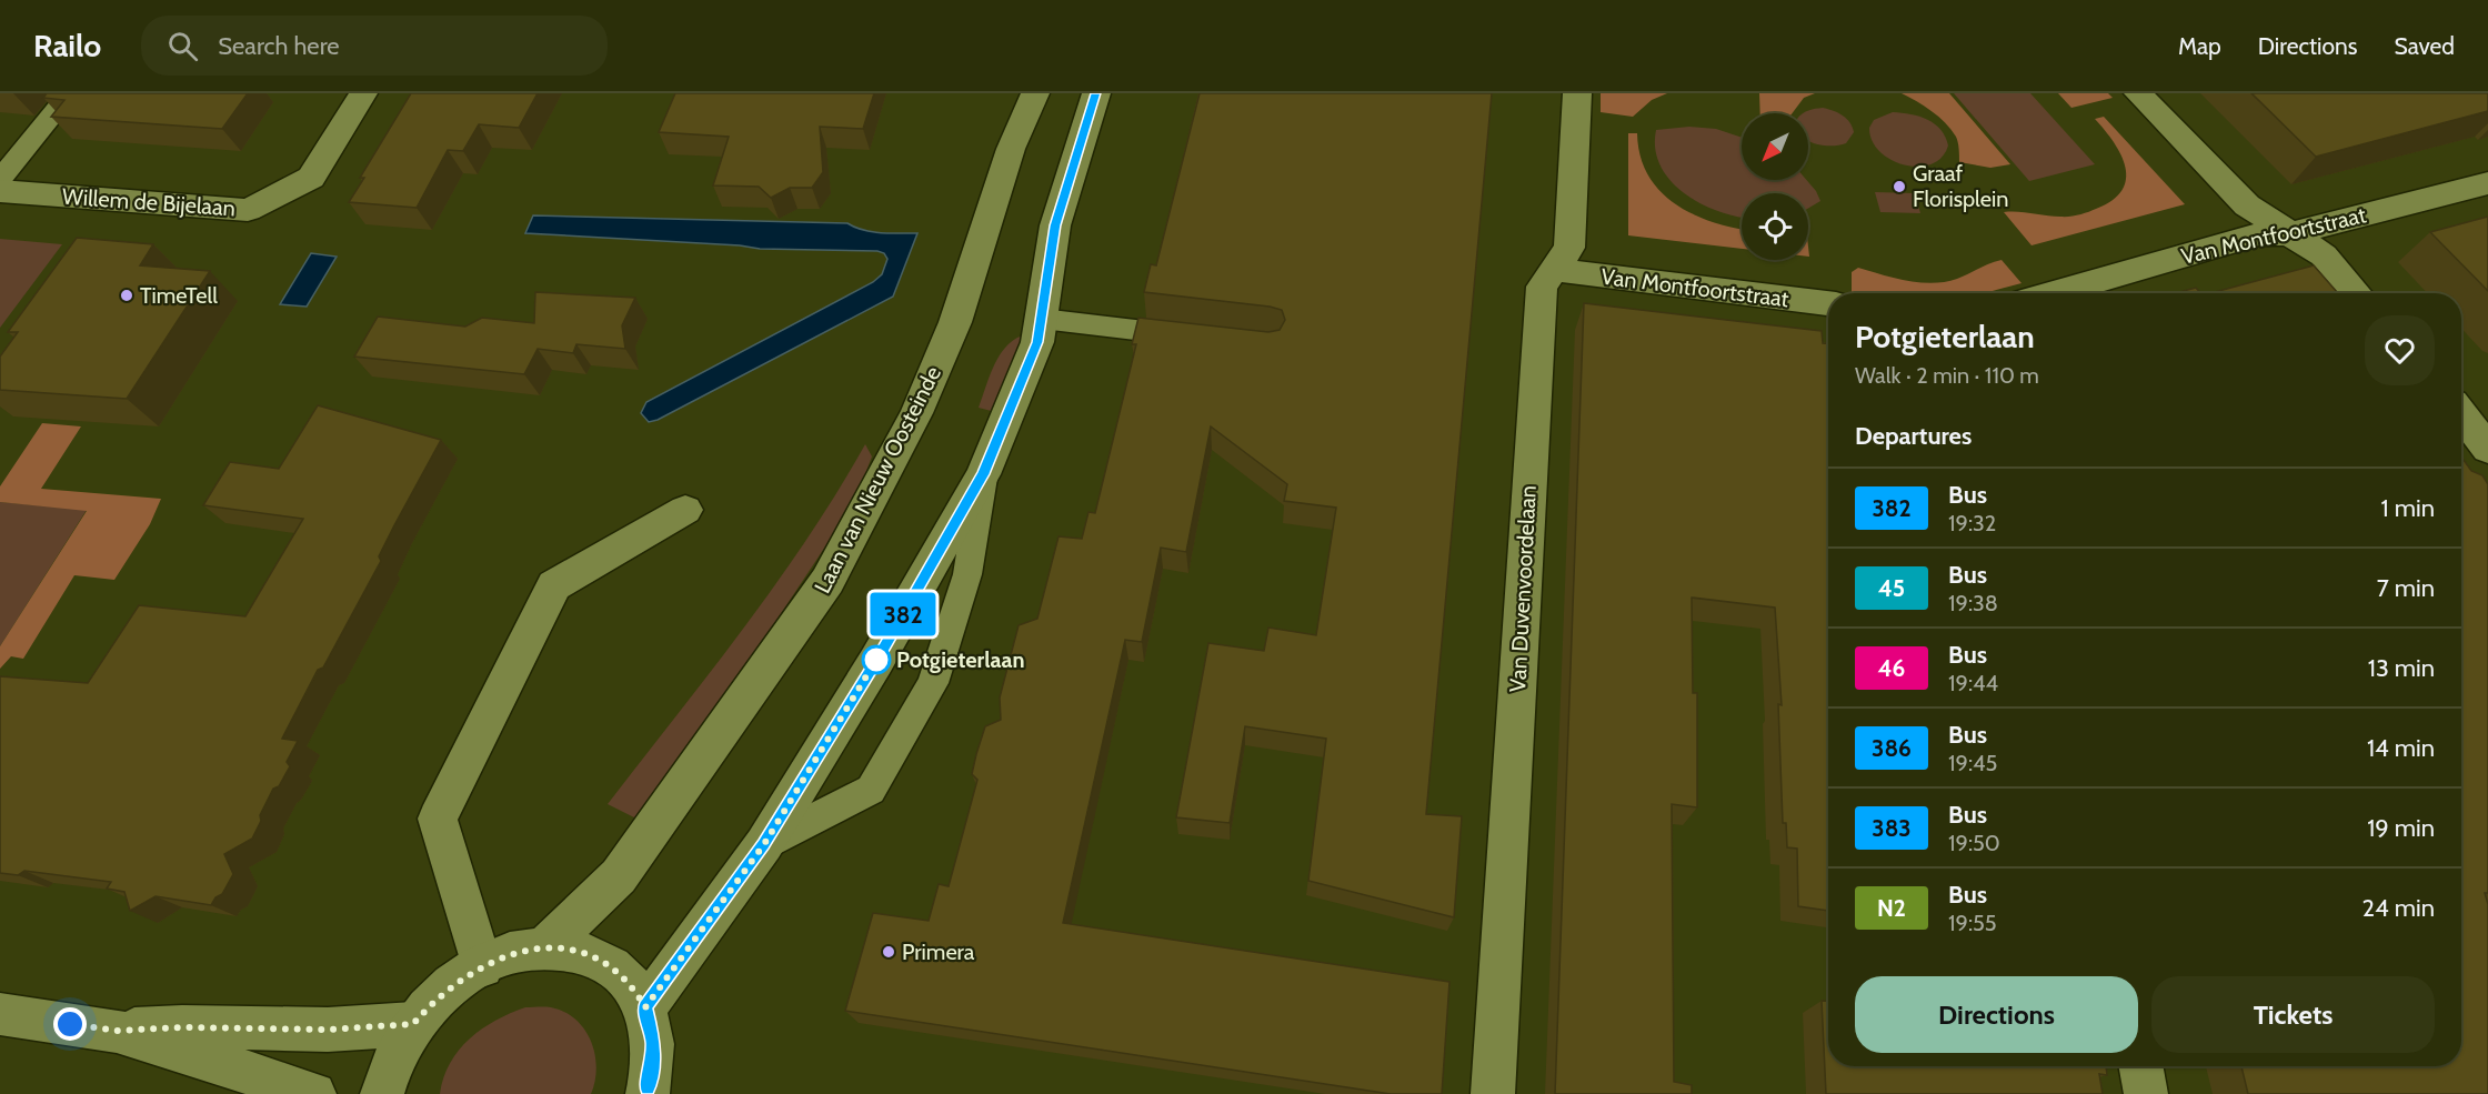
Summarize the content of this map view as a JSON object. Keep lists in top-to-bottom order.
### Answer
{
  "streets": {
    "street": [
      "Willem de Bijelaan",
      "Van Montfoortstraat",
      "Laan van Nieuw Oosteinde",
      "Van Duvenvoordelaan"
    ]
  },
  "crossings": [
    ["Van Montfoortstraat", "Van Duvenvoordelaan"]
  ],
  "places": [
    "Graaf Florisplein",
    "TimeTell",
    "Potgieterlaan",
    "Primera"
  ],
  "lines": ["bus line 382"],
  "north": "bottom left",
  "page": {
    "header": "Railo",
    "search": "Search here",
    "nav": ["Map", "Directions", "Saved"],
    "on_map": "382",
    "heading": [
      ["Potgieterlaan", "Walk · 2 min · 110 m"],
      "Departures"
    ],
    "list": [
      {
        "mark": "382",
        "name": "Bus",
        "note": "19:32",
        "value": "1 min"
      },
      {
        "mark": "45",
        "name": "Bus",
        "note": "19:38",
        "value": "7 min"
      },
      {
        "mark": "46",
        "name": "Bus",
        "note": "19:44",
        "value": "13 min"
      },
      {
        "mark": "386",
        "name": "Bus",
        "note": "19:45",
        "value": "14 min"
      },
      {
        "mark": "383",
        "name": "Bus",
        "note": "19:50",
        "value": "19 min"
      },
      {
        "mark": "N2",
        "name": "Bus",
        "note": "19:55",
        "value": "24 min"
      }
    ],
    "buttons": ["Directions", "Tickets"]
  }
}
